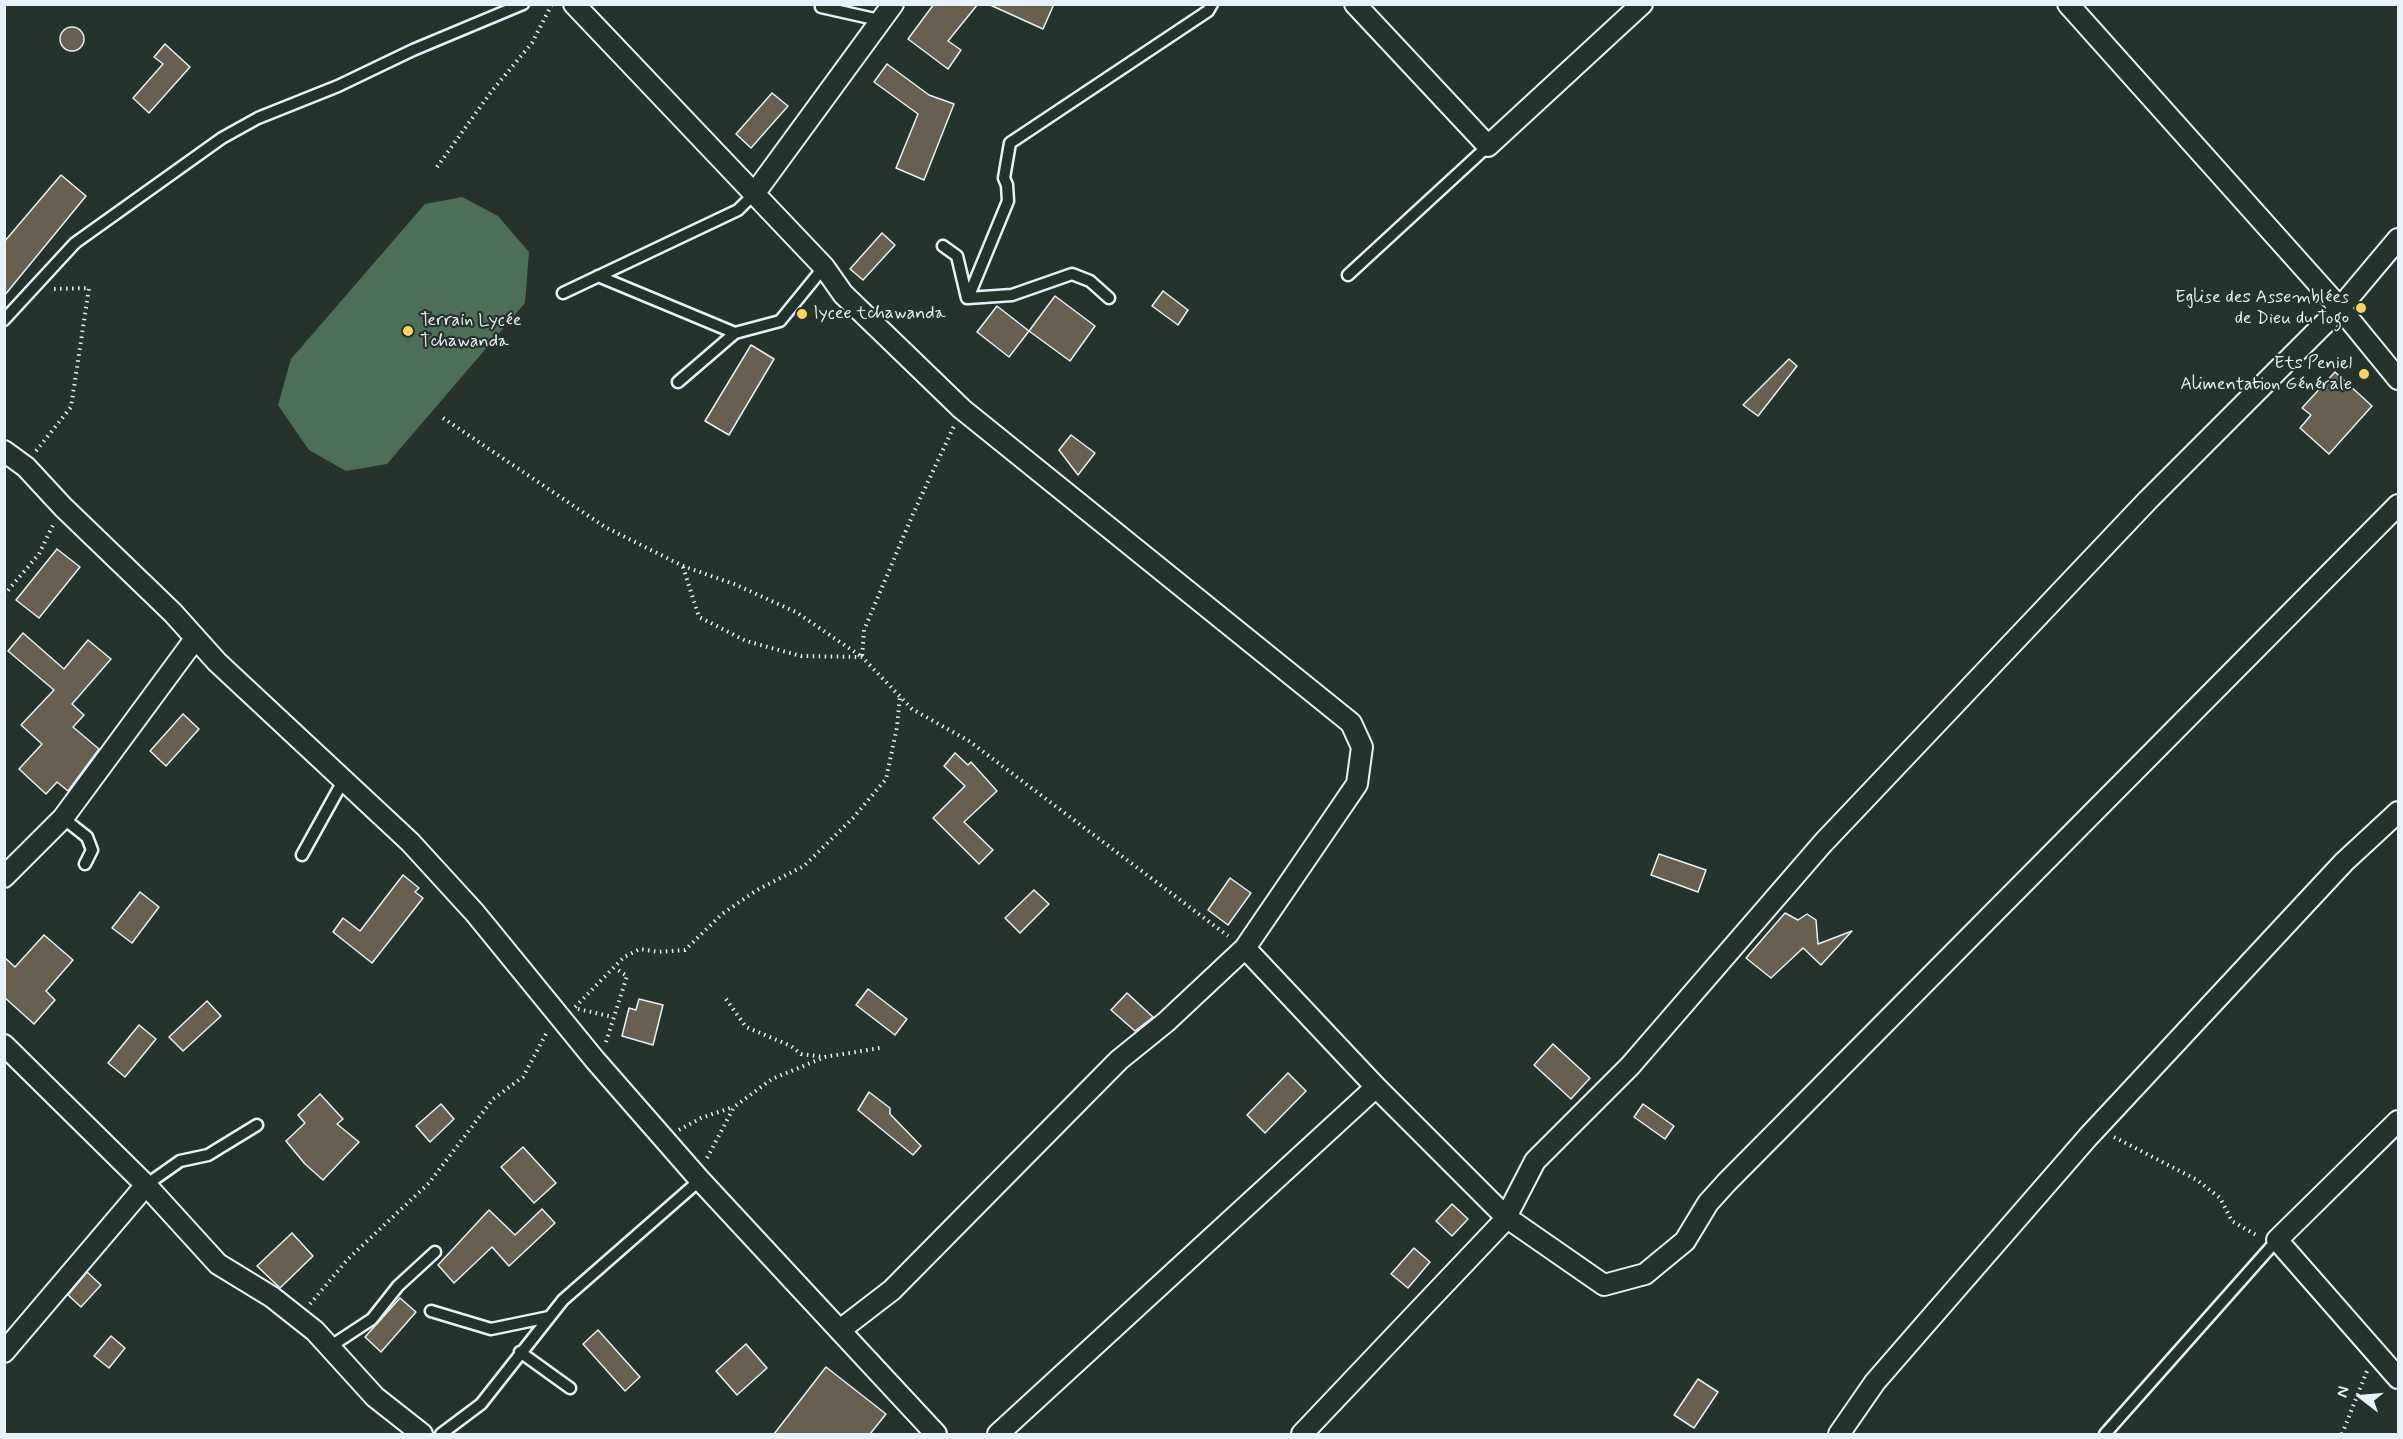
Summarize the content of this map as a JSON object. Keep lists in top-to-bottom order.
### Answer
{
  "places": [
    "Eglise des Assemblées de Dieu du Togo",
    "lycee tchawanda",
    "Terrain Lycée Tchawanda",
    "Ets Peniel Alimentation Générale"
  ],
  "north": "left"
}
